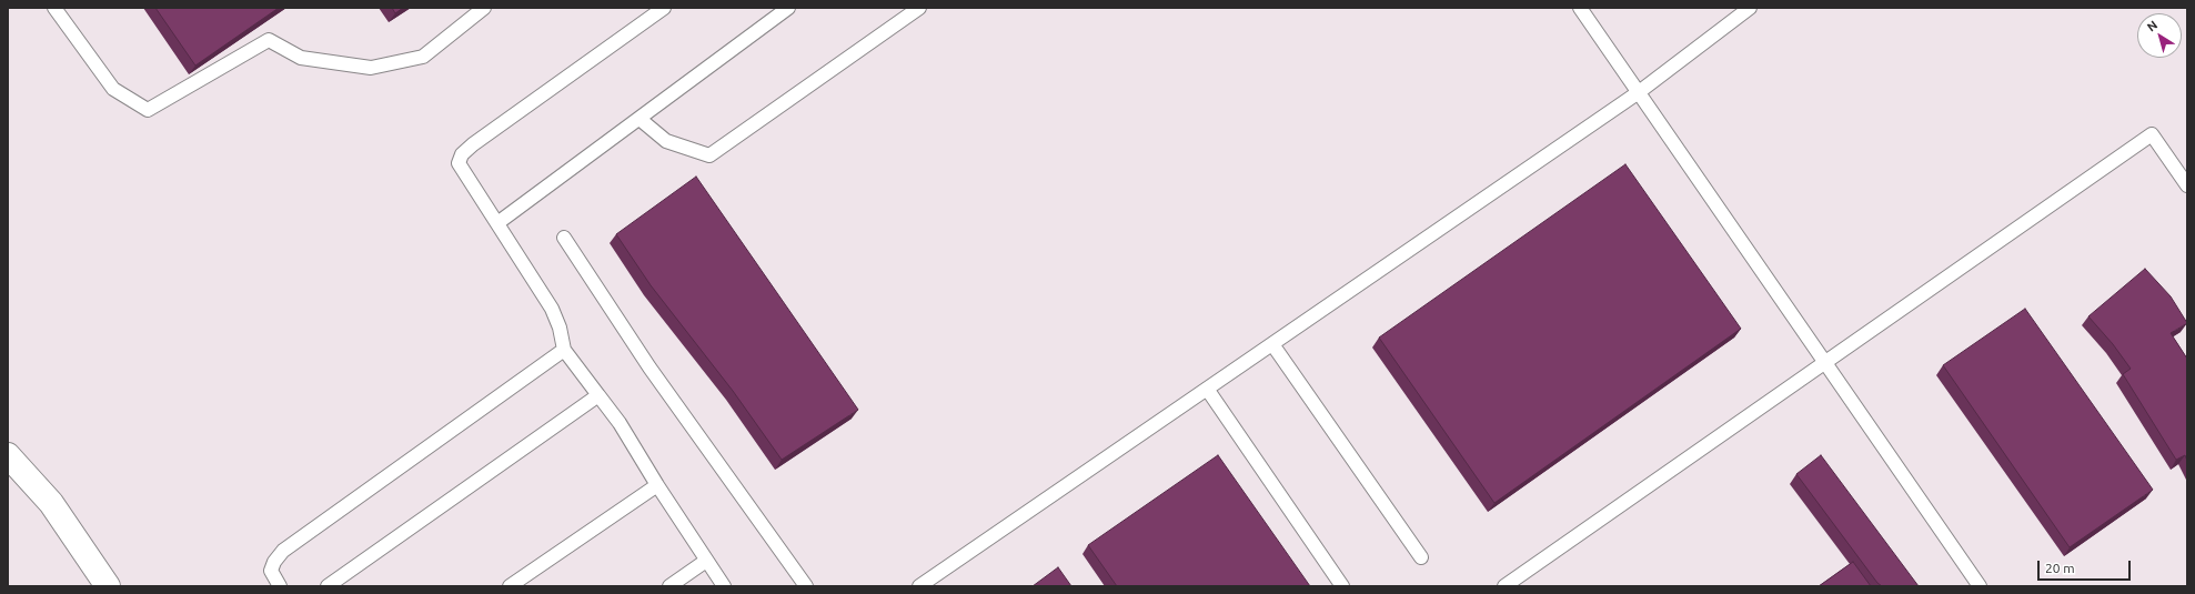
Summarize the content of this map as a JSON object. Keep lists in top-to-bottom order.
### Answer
{
  "scale_bar": "20 m",
  "north": "top left"
}
